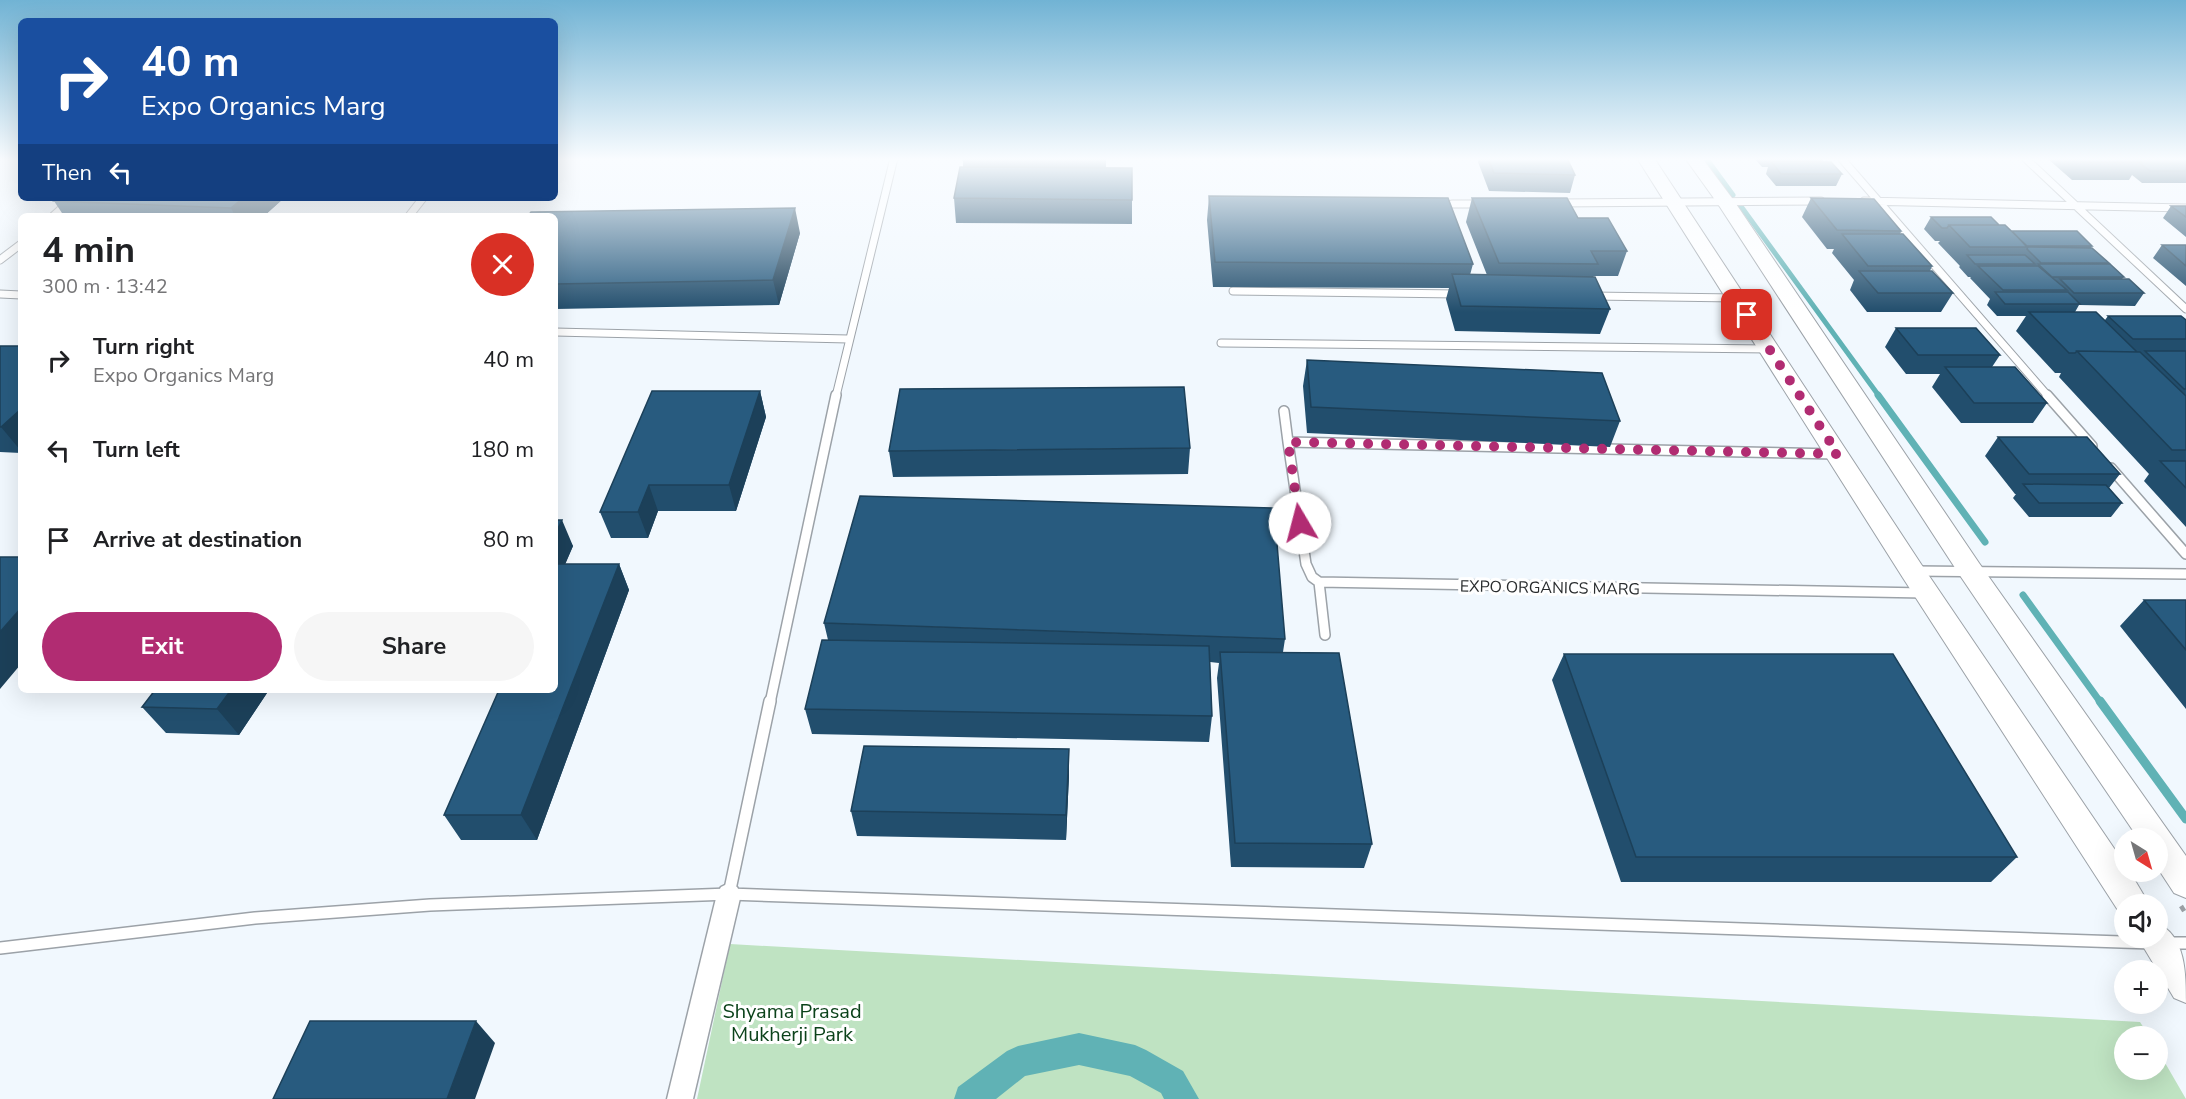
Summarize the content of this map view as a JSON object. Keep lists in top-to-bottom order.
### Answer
{
  "streets": {
    "lane": ["EXPO ORGANICS MARG"]
  },
  "parks": ["Shyama Prasad Mukherji Park"],
  "north": "bottom right",
  "page": {
    "turn": ["40 m", "Expo Organics Marg"],
    "then": "Then",
    "heading": ["4 min", "300 m · 13:42"],
    "list": [
      {
        "name": "Turn right",
        "note": "Expo Organics Marg",
        "value": "40 m"
      },
      {
        "name": "Turn left",
        "value": "180 m"
      },
      {
        "name": "Arrive at destination",
        "value": "80 m"
      }
    ],
    "buttons": ["Exit", "Share"],
    "map_buttons": ["+", "−"]
  }
}
